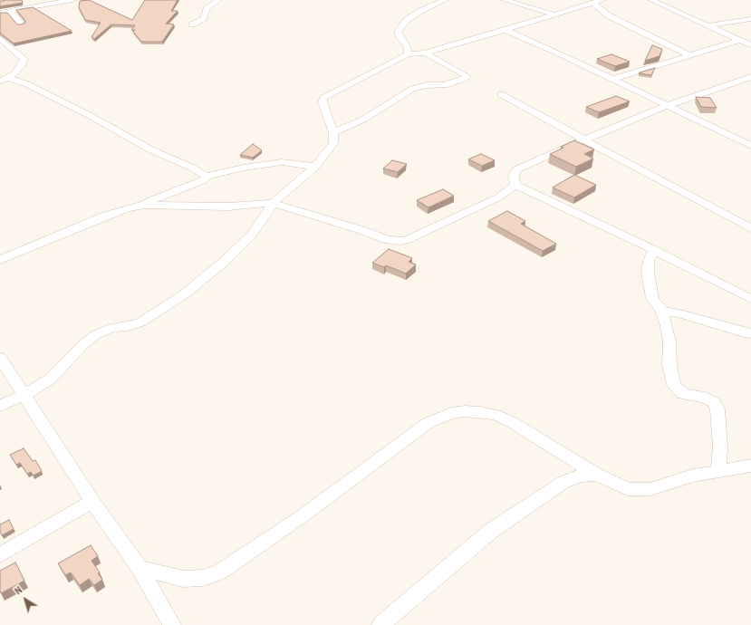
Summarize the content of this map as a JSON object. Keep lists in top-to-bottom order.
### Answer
{
  "north": "top left"
}
